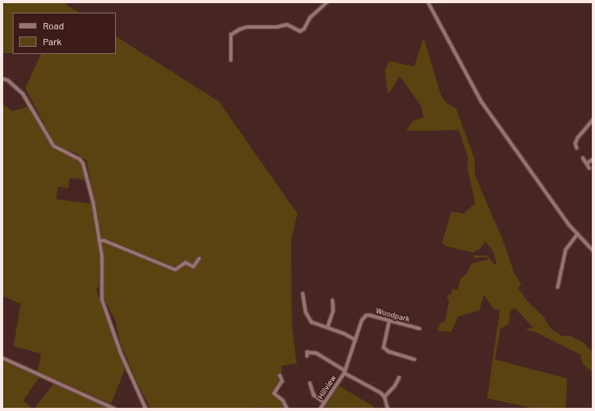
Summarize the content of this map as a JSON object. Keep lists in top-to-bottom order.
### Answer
{
  "streets": {
    "street": ["Woodpark", "Hillview"]
  },
  "crossings": [
    ["Woodpark", "Hillview"]
  ],
  "legend": ["Road", "Park"]
}
